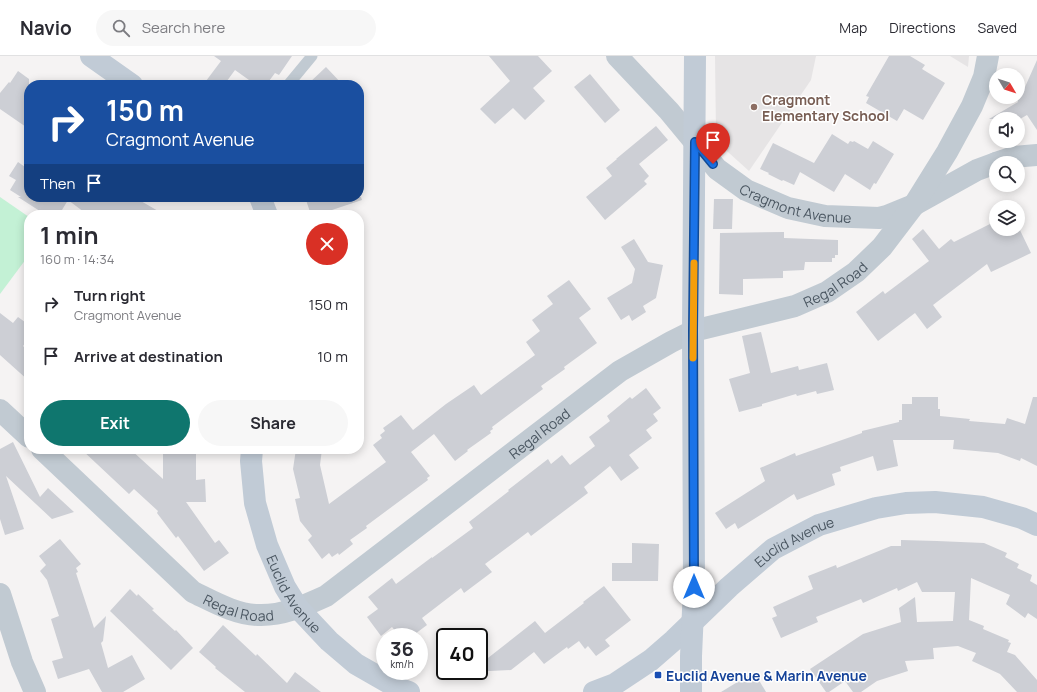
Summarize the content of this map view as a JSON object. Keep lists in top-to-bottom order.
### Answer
{
  "streets": {
    "street": ["Cragmont Avenue", "Regal Road", "Euclid Avenue"]
  },
  "crossings": [
    ["Cragmont Avenue", "Regal Road"],
    ["Regal Road", "Euclid Avenue"]
  ],
  "places": {
    "other": ["Cragmont Elementary School"],
    "transit": ["Euclid Avenue & Marin Avenue"]
  },
  "north": "bottom right",
  "page": {
    "header": "Navio",
    "search": "Search here",
    "nav": ["Map", "Directions", "Saved"],
    "turn": ["150 m", "Cragmont Avenue"],
    "then": "Then",
    "heading": ["1 min", "160 m · 14:34"],
    "list": [
      {
        "name": "Turn right",
        "note": "Cragmont Avenue",
        "value": "150 m"
      },
      {
        "name": "Arrive at destination",
        "value": "10 m"
      }
    ],
    "buttons": ["Exit", "Share"],
    "speed": "36 km/h",
    "limit": "40"
  }
}
